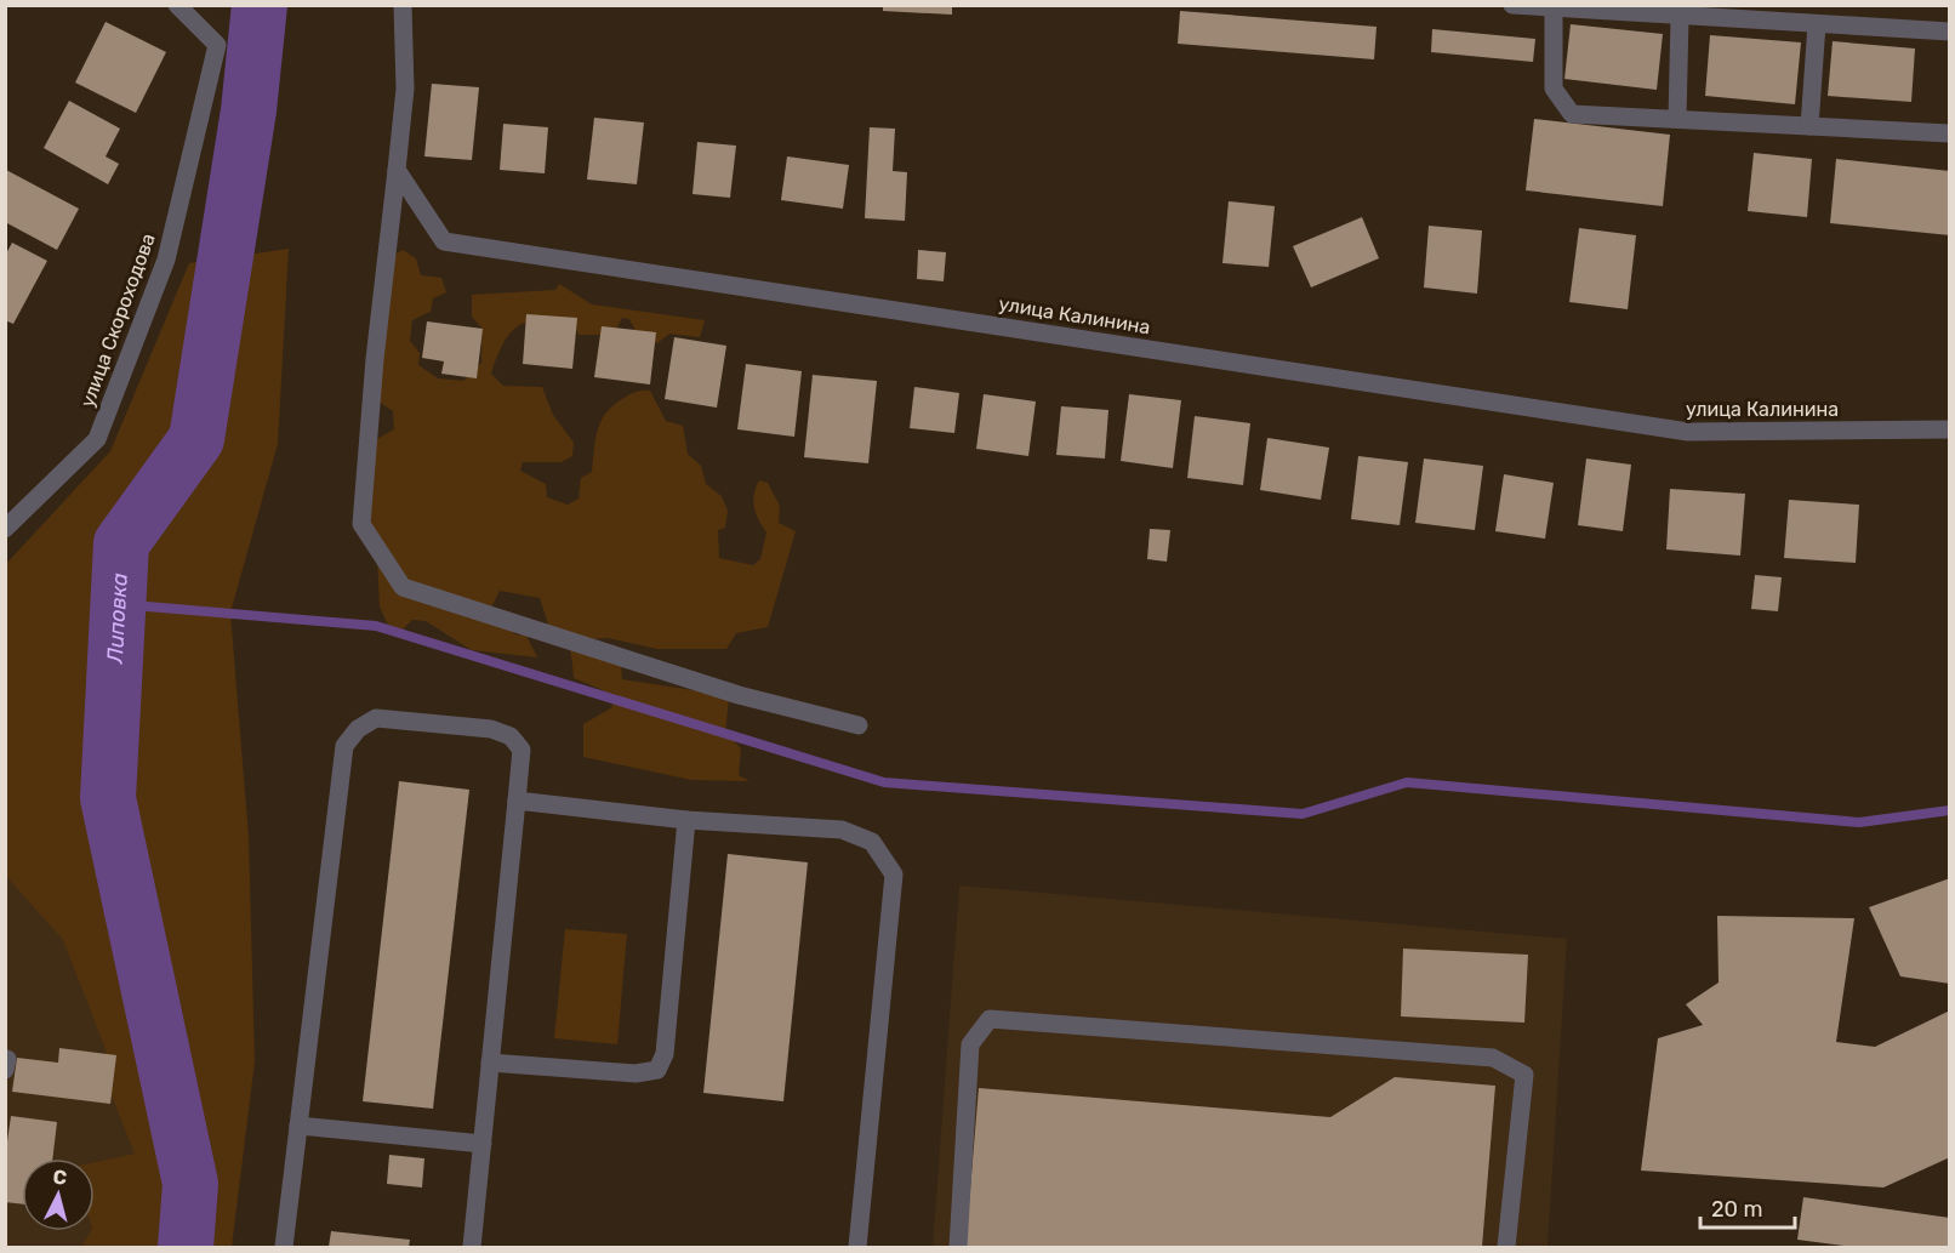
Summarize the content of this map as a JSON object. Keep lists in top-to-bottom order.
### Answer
{
  "streets": {
    "street": ["улица Калинина", "улица Скороходова"]
  },
  "water": ["Липовка"],
  "scale_bar": "20 m",
  "north": "top"
}
